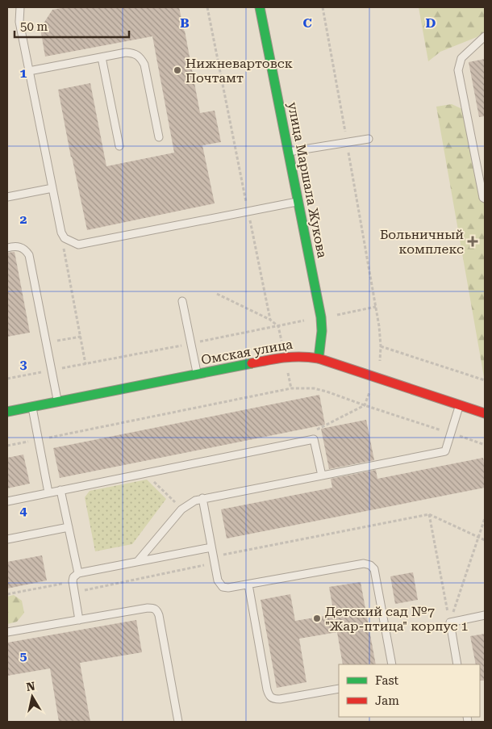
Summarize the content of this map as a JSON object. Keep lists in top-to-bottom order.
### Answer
{
  "streets": {
    "main road": ["улица Маршала Жукова", "Омская улица"]
  },
  "crossings": [
    ["улица Маршала Жукова", "Омская улица"]
  ],
  "places": {
    "other": ["Нижневартовск Почтамт", "Детский сад №7 \"Жар-птица\" корпус 1"],
    "health": ["Больничный комплекс"]
  },
  "legend": ["Fast", "Jam"],
  "scale_bar": "50 m",
  "north": "top",
  "grid": {
    "columns": ["B", "C", "D"],
    "rows": [
      "1",
      "2",
      "3",
      "4",
      "5"
    ]
  }
}
